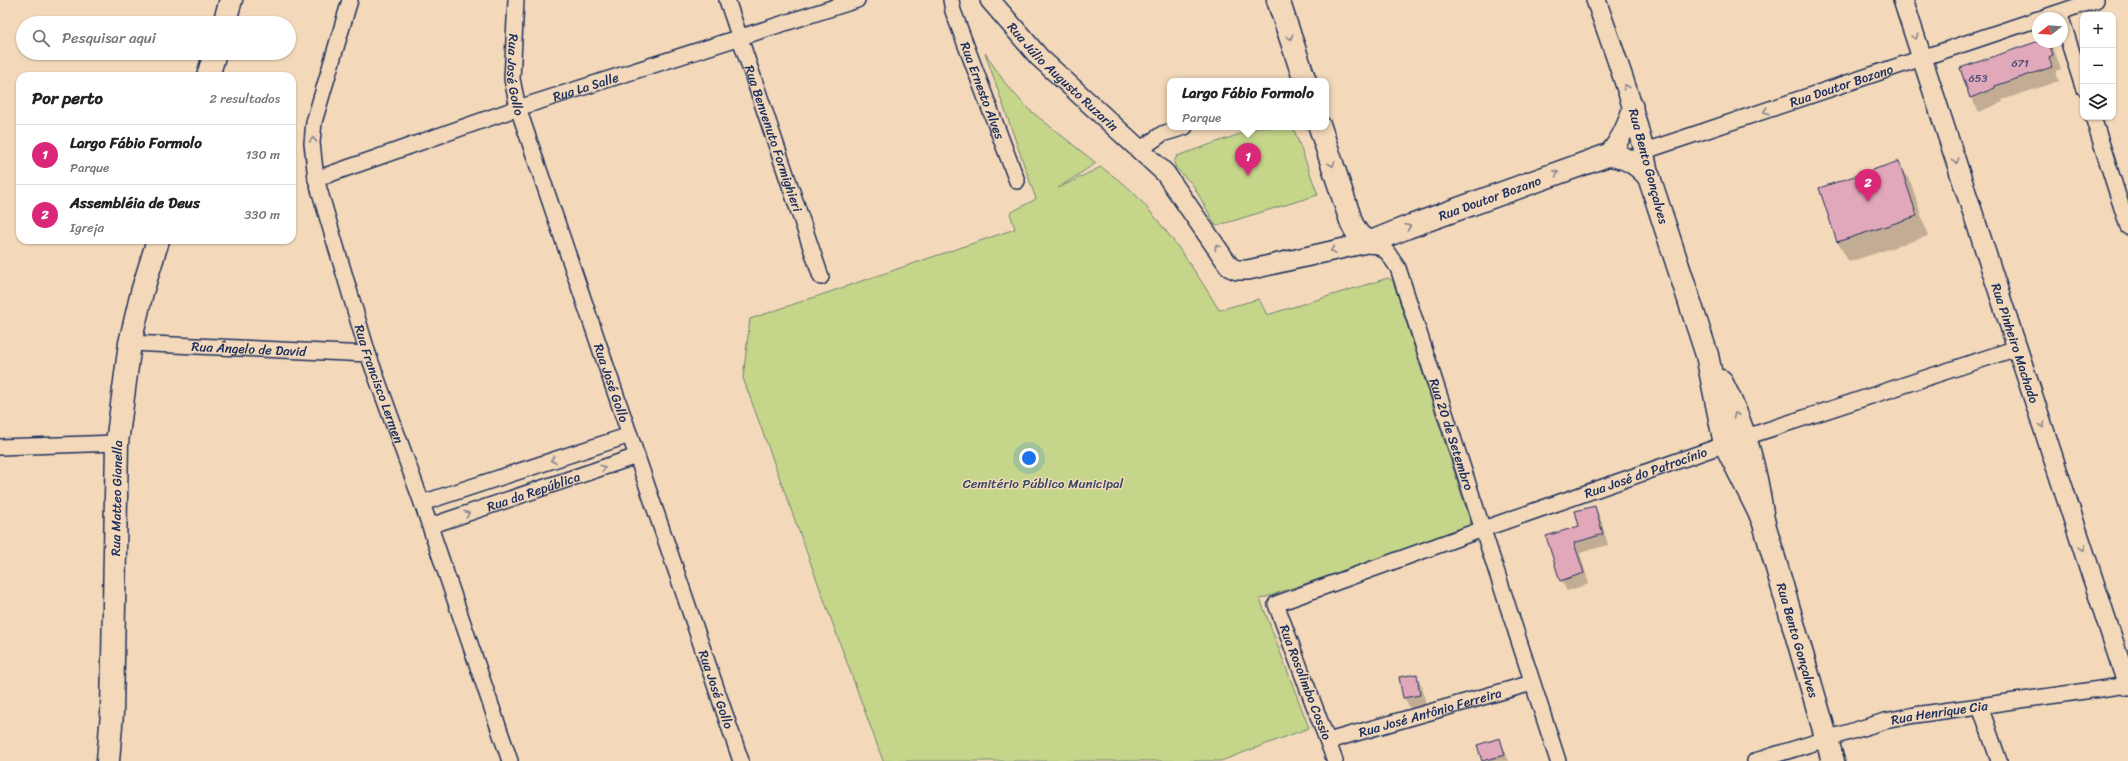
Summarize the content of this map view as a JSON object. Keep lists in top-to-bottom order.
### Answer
{
  "streets": {
    "main road": [
      "Rua Doutor Bozano",
      "Rua Bento Gonçalves",
      "Rua 20 de Setembro",
      "Rua Matteo Gianella"
    ],
    "street": [
      "Rua José Gollo",
      "Rua Júlio Augusto Ruzarin",
      "Rua La Salle",
      "Rua Ernesto Alves",
      "Rua Benvenuto Formighieri",
      "Rua Pinheiro Machado",
      "Rua Ângelo de David",
      "Rua Francisco Lermen",
      "Rua José do Patrocínio",
      "Rua da República",
      "Rua Rosolimbo Cossio",
      "Rua José Antônio Ferreira",
      "Rua Henrique Cia"
    ]
  },
  "crossings": [
    ["Rua José Gollo", "Rua La Salle"],
    ["Rua José Gollo", "Rua da República"],
    ["Rua Júlio Augusto Ruzarin", "Rua Doutor Bozano"],
    ["Rua Júlio Augusto Ruzarin", "Rua 20 de Setembro"],
    ["Rua Doutor Bozano", "Rua Bento Gonçalves"],
    ["Rua Doutor Bozano", "Rua Pinheiro Machado"],
    ["Rua Doutor Bozano", "Rua 20 de Setembro"],
    ["Rua La Salle", "Rua Benvenuto Formighieri"],
    ["Rua La Salle", "Rua Francisco Lermen"],
    ["Rua Bento Gonçalves", "Rua José do Patrocínio"],
    ["Rua Bento Gonçalves", "Rua Henrique Cia"],
    ["Rua Pinheiro Machado", "Rua José do Patrocínio"],
    ["Rua Pinheiro Machado", "Rua Henrique Cia"],
    ["Rua Ângelo de David", "Rua Francisco Lermen"],
    ["Rua Ângelo de David", "Rua Matteo Gianella"],
    ["Rua Francisco Lermen", "Rua da República"],
    ["Rua 20 de Setembro", "Rua José do Patrocínio"],
    ["Rua 20 de Setembro", "Rua José Antônio Ferreira"],
    ["Rua José do Patrocínio", "Rua Rosolimbo Cossio"],
    ["Rua Rosolimbo Cossio", "Rua José Antônio Ferreira"]
  ],
  "one_way": ["Rua Júlio Augusto Ruzarin", "Rua Pinheiro Machado"],
  "parks": ["Cemitério Público Municipal"],
  "house_numbers": ["671", "653"],
  "north": "left",
  "page": {
    "map_buttons": ["+", "−"],
    "search": "Pesquisar aqui",
    "heading": ["Por perto", "2 resultados"],
    "popup": ["Largo Fábio Formolo", "Parque"],
    "list": [
      {
        "mark": "1",
        "name": "Largo Fábio Formolo",
        "note": "Parque",
        "value": "130 m"
      },
      {
        "mark": "2",
        "name": "Assembléia de Deus",
        "note": "Igreja",
        "value": "330 m"
      }
    ],
    "pins": ["1", "2"]
  }
}
